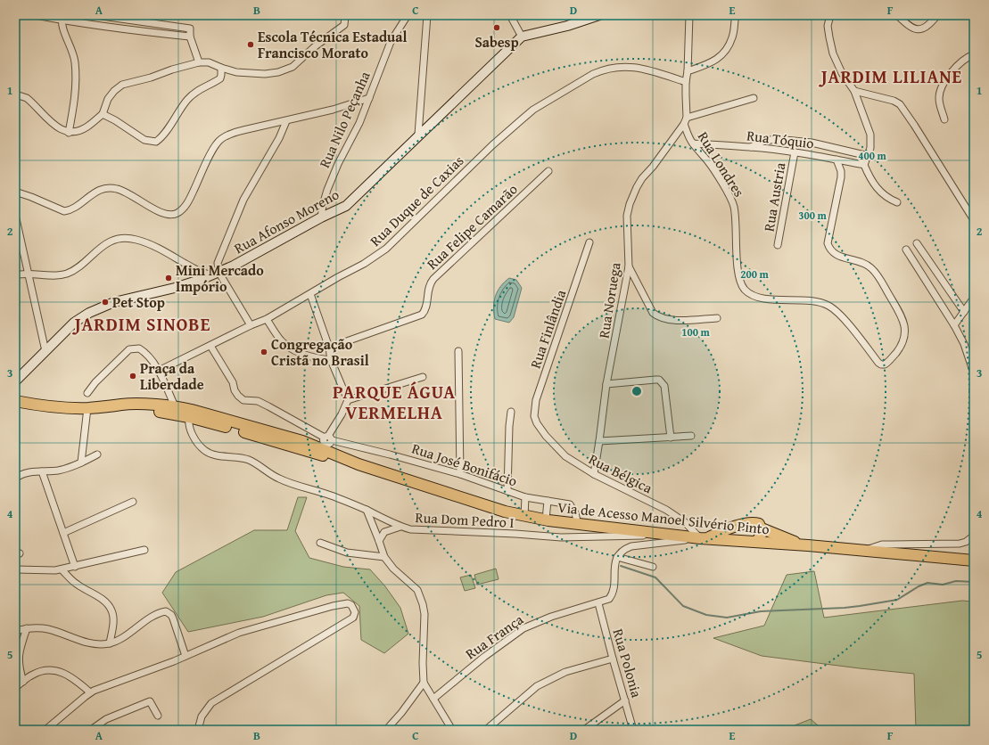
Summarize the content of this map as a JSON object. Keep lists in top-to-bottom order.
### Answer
{
  "streets": {
    "main road": ["Rua Afonso Moreno", "Via de Acesso Manoel Silvério Pinto"],
    "street": [
      "Rua Nilo Peçanha",
      "Rua Tóquio",
      "Rua Londres",
      "Rua Austria",
      "Rua Duque de Caxias",
      "Rua Felipe Camarão",
      "Rua Noruega",
      "Rua Finlândia",
      "Rua José Bonifácio",
      "Rua Bélgica",
      "Rua Dom Pedro I",
      "Rua França",
      "Rua Polonia"
    ]
  },
  "crossings": [
    ["Rua Nilo Peçanha", "Rua Afonso Moreno"],
    ["Rua Tóquio", "Rua Londres"],
    ["Rua Tóquio", "Rua Austria"],
    ["Rua Londres", "Rua Noruega"],
    ["Rua Duque de Caxias", "Rua José Bonifácio"],
    ["Rua Noruega", "Rua Bélgica"],
    ["Rua Finlândia", "Rua Bélgica"],
    ["Rua José Bonifácio", "Via de Acesso Manoel Silvério Pinto"],
    ["Rua Bélgica", "Via de Acesso Manoel Silvério Pinto"],
    ["Via de Acesso Manoel Silvério Pinto", "Rua Dom Pedro I"],
    ["Rua França", "Rua Polonia"]
  ],
  "districts": ["JARDIM LILIANE", "JARDIM SINOBE", "PARQUE ÁGUA VERMELHA"],
  "places": [
    "Sabesp",
    "Escola Técnica Estadual Francisco Morato",
    "Mini Mercado Impório",
    "Pet Stop",
    "Congregação Cristã no Brasil",
    "Praça da Liberdade"
  ],
  "grid": {
    "columns": [
      "A",
      "B",
      "C",
      "D",
      "E",
      "F"
    ],
    "rows": [
      "1",
      "2",
      "3",
      "4",
      "5"
    ]
  },
  "rings": [
    "400 m",
    "300 m",
    "200 m",
    "100 m"
  ]
}
